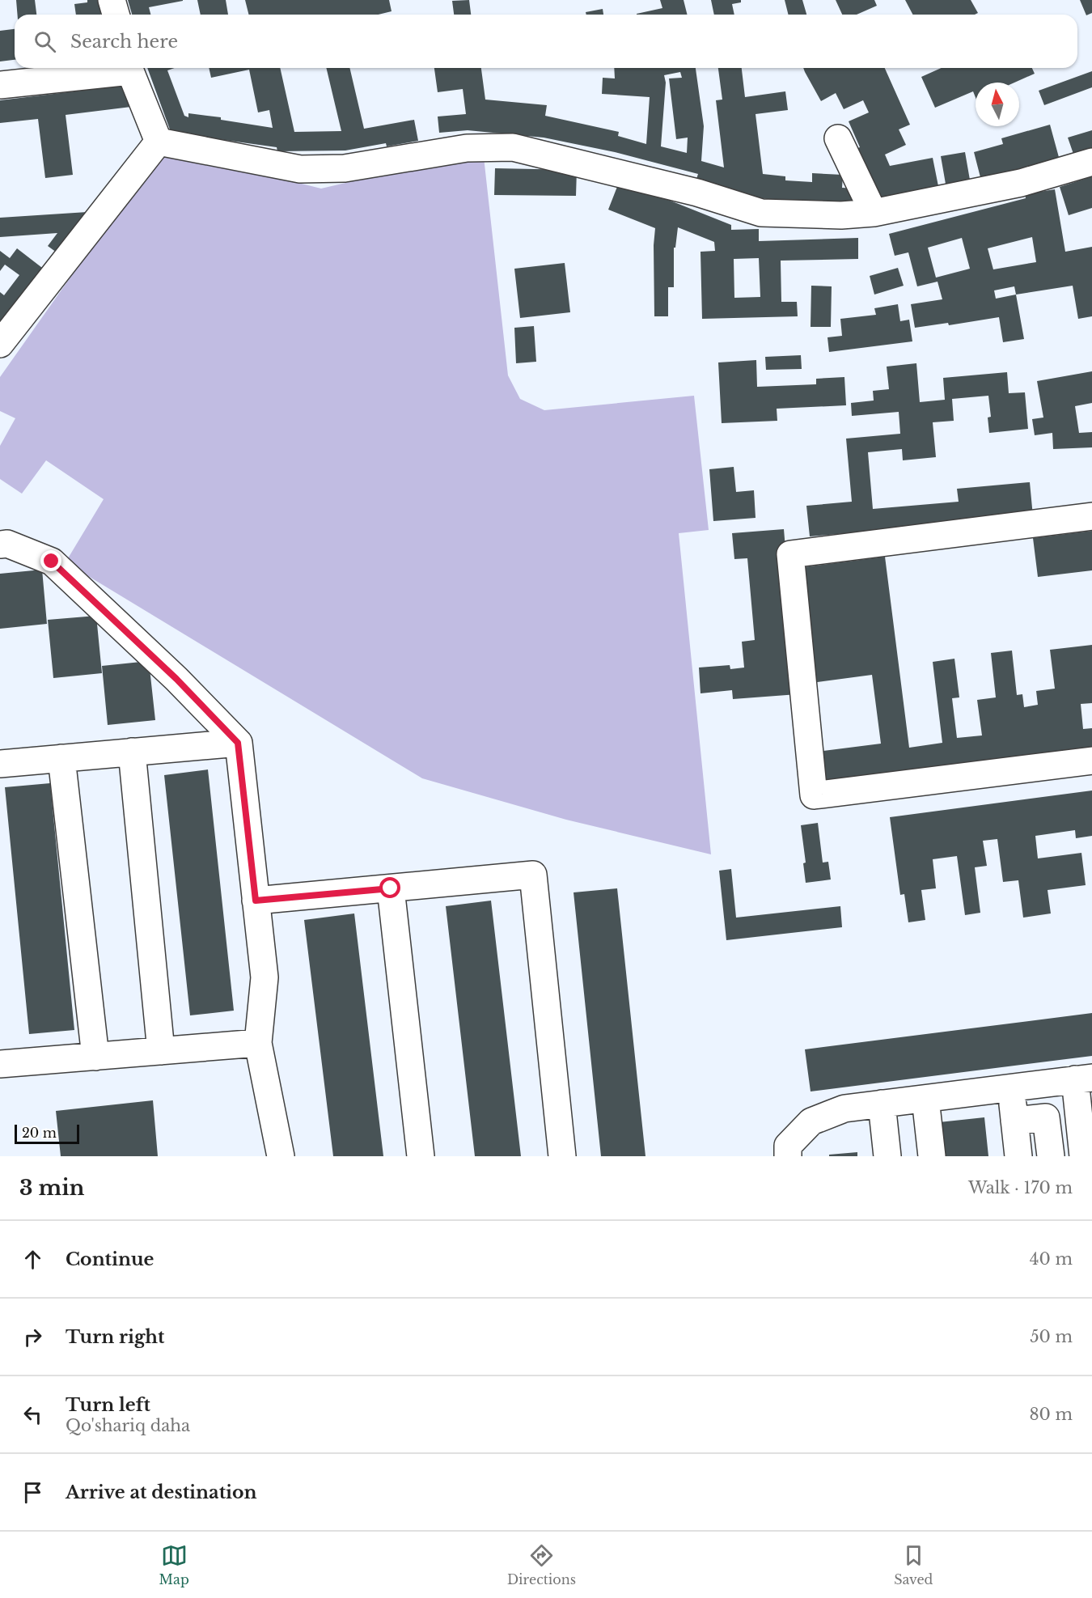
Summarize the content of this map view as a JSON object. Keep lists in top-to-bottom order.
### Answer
{
  "scale_bar": "20 m",
  "north": "top",
  "page": {
    "search": "Search here",
    "scale": "20 m",
    "heading": ["3 min", "Walk · 170 m"],
    "list": [
      ["Continue", "40 m"],
      ["Turn right", "50 m"],
      ["Turn left", "Qo'shariq daha", "80 m"],
      "Arrive at destination"
    ],
    "nav": ["Map", "Directions", "Saved"]
  }
}
